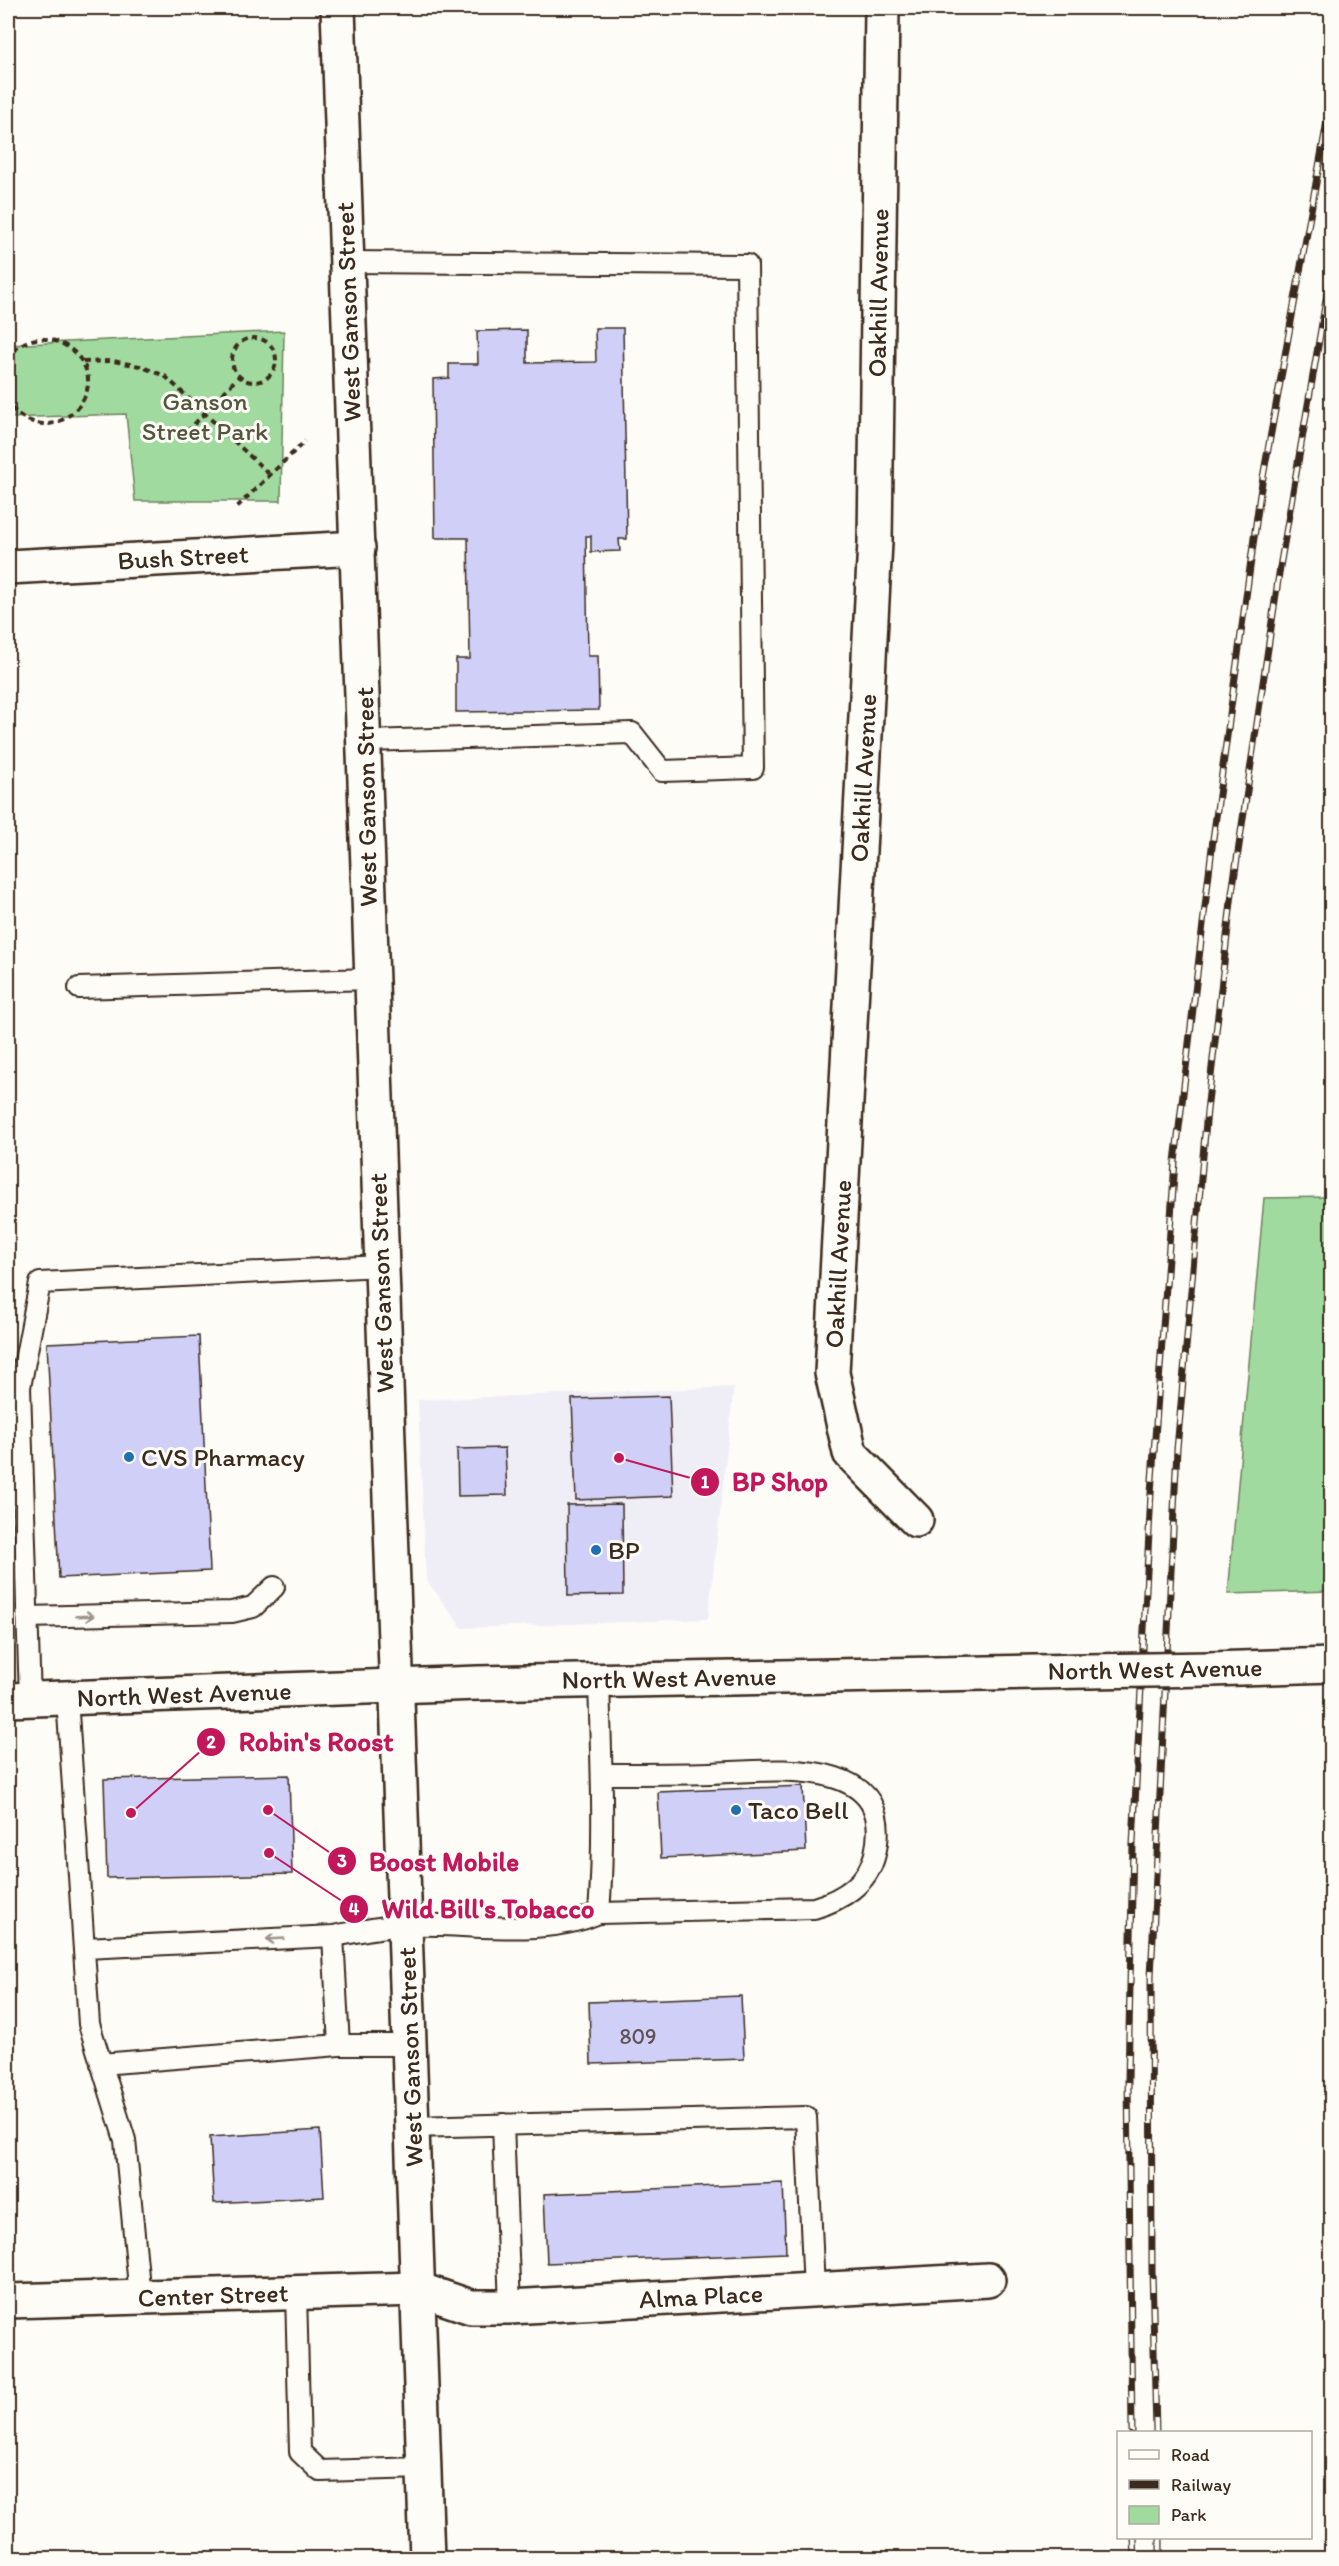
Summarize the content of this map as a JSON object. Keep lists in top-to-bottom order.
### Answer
{
  "streets": {
    "street": [
      "Oakhill Avenue",
      "West Ganson Street",
      "Bush Street",
      "North West Avenue",
      "Center Street",
      "Alma Place"
    ]
  },
  "crossings": [
    ["West Ganson Street", "Bush Street"],
    ["West Ganson Street", "North West Avenue"],
    ["West Ganson Street", "Center Street"],
    ["West Ganson Street", "Alma Place"],
    ["Center Street", "Alma Place"]
  ],
  "parks": ["Ganson Street Park"],
  "places": [
    "CVS Pharmacy",
    "BP Shop",
    "BP",
    "Boost Mobile",
    "Taco Bell",
    "Robin's Roost",
    "Wild Bill's Tobacco"
  ],
  "house_numbers": ["809"],
  "legend": ["Road", "Railway", "Park"]
}
